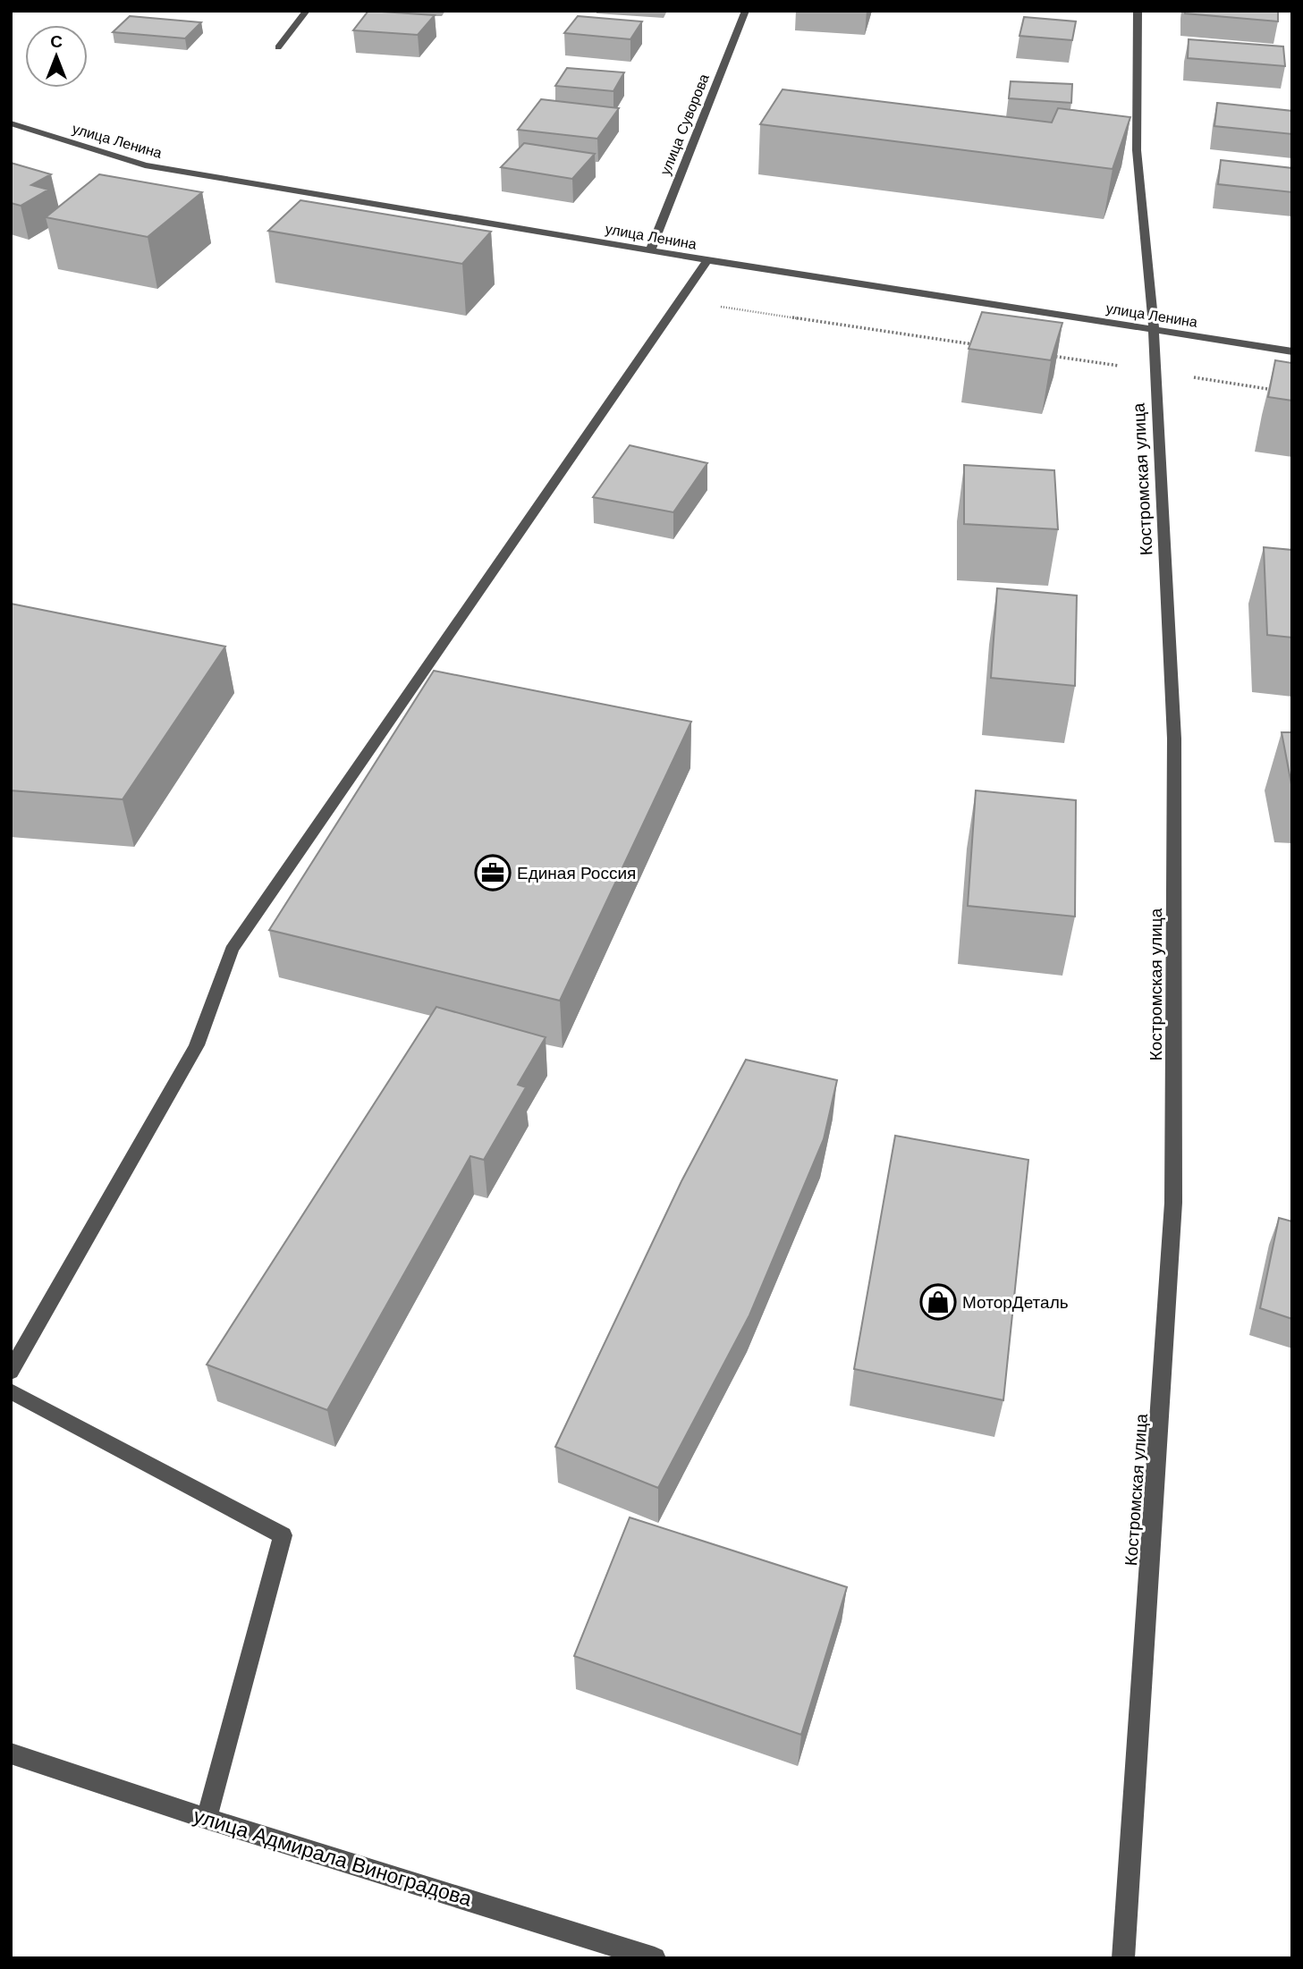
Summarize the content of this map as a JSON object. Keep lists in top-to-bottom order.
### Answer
{
  "streets": {
    "street": [
      "улица Суворова",
      "улица Ленина",
      "Костромская улица",
      "улица Адмирала Виноградова"
    ]
  },
  "crossings": [
    ["улица Суворова", "улица Ленина"],
    ["улица Ленина", "Костромская улица"]
  ],
  "places": {
    "office": ["Единая Россия"],
    "shop": ["МоторДеталь"]
  },
  "north": "top"
}
